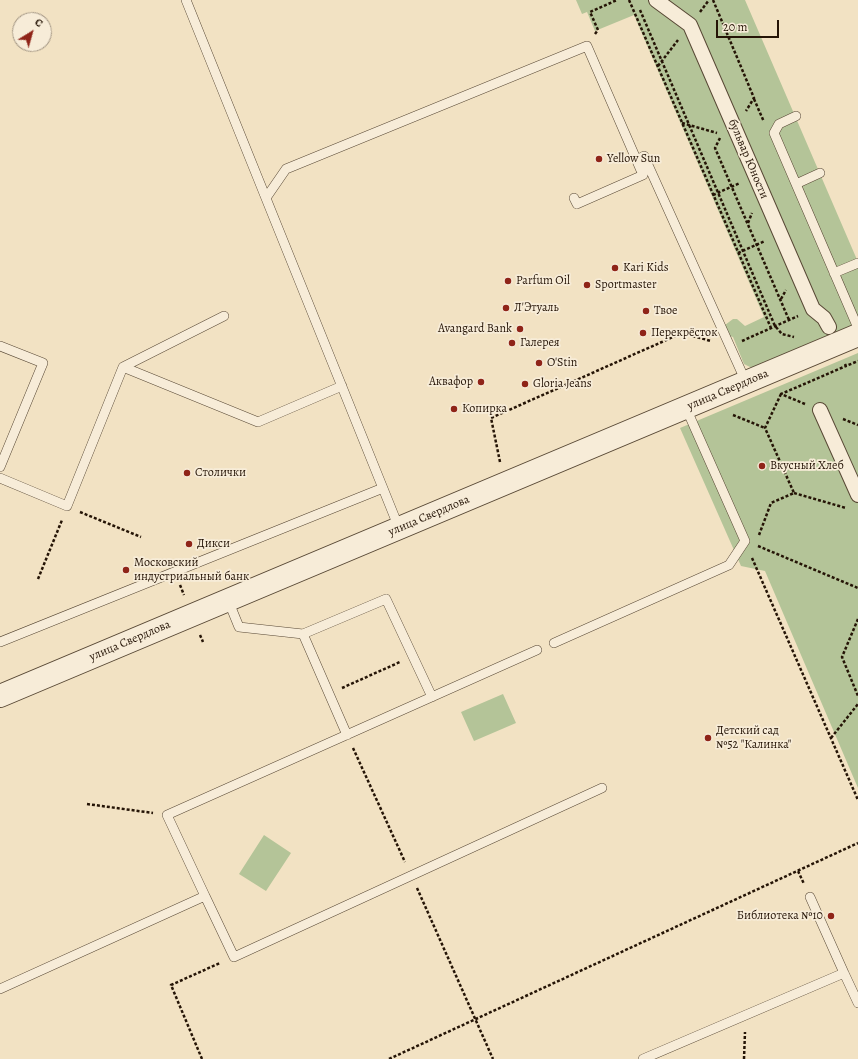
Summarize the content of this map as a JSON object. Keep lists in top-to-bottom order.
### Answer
{
  "streets": {
    "street": ["бульвар Юности", "улица Свердлова"]
  },
  "places": [
    "Yellow Sun",
    "Kari Kids",
    "Parfum Oil",
    "Sportmaster",
    "Л'Этуаль",
    "Твое",
    "Avangard Bank",
    "Перекрёсток",
    "Галерея",
    "O'Stin",
    "Аквафор",
    "Gloria Jeans",
    "Копирка",
    "Вкусный Хлеб",
    "Столички",
    "Дикси",
    "Московский индустриальный банк",
    "Детский сад №52 \"Калинка\"",
    "Библиотека №10"
  ],
  "scale_bar": "20 m",
  "north": "top right"
}
